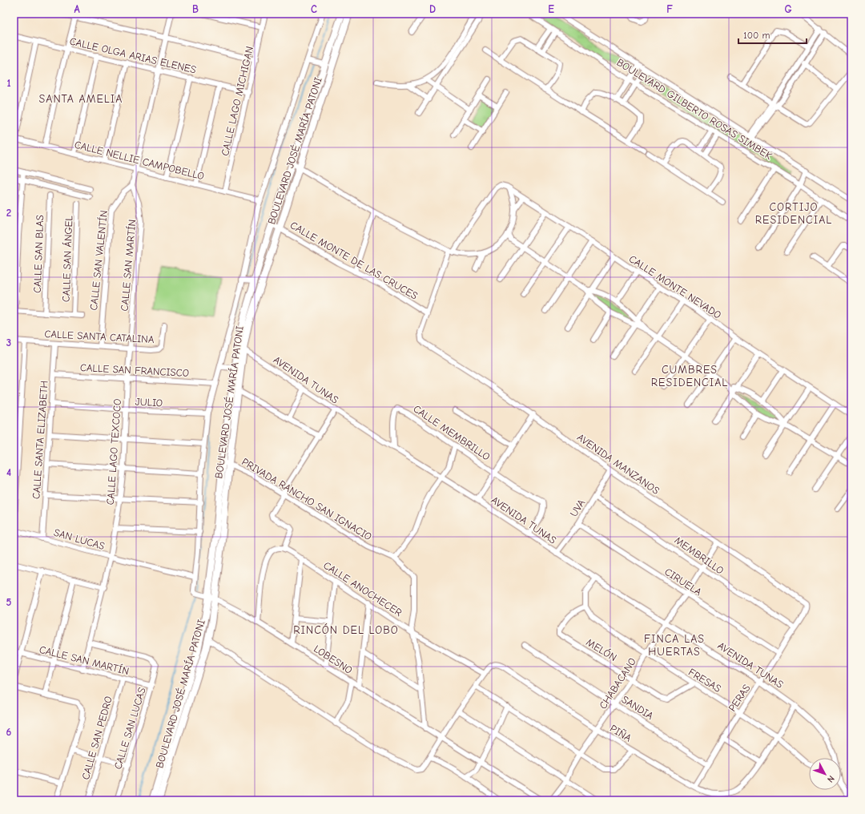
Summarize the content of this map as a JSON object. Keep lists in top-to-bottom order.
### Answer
{
  "streets": {
    "main road": ["BOULEVARD JOSÉ MARÍA PATONI"],
    "street": [
      "CALLE OLGA ARIAS ELENES",
      "CALLE LAGO MICHIGAN",
      "BOULEVARD GILBERTO ROSAS SIMBEK",
      "CALLE NELLIE CAMPOBELLO",
      "CALLE SAN BLAS",
      "CALLE SAN ÁNGEL",
      "CALLE SAN VALENTÍN",
      "CALLE MONTE DE LAS CRUCES",
      "CALLE SAN MARTÍN",
      "CALLE MONTE NEVADO",
      "CALLE SANTA CATALINA",
      "CALLE SAN FRANCISCO",
      "AVENIDA TUNAS",
      "JULIO",
      "CALLE MEMBRILLO",
      "CALLE SANTA ELIZABETH",
      "CALLE LAGO TEXCOCO",
      "AVENIDA MANZANOS",
      "PRIVADA RANCHO SAN IGNACIO",
      "UVA",
      "SAN LUCAS",
      "MEMBRILLO",
      "CIRUELA",
      "CALLE ANOCHECER",
      "MELÓN",
      "LOBESNO",
      "FRESAS",
      "CHABACANO",
      "PERAS",
      "SANDIA",
      "CALLE SAN LUCAS",
      "PIÑA",
      "CALLE SAN PEDRO"
    ]
  },
  "crossings": [
    ["CALLE OLGA ARIAS ELENES", "CALLE LAGO MICHIGAN"],
    ["CALLE LAGO MICHIGAN", "CALLE NELLIE CAMPOBELLO"],
    ["BOULEVARD JOSÉ MARÍA PATONI", "CALLE MONTE DE LAS CRUCES"],
    ["BOULEVARD JOSÉ MARÍA PATONI", "AVENIDA TUNAS"],
    ["BOULEVARD JOSÉ MARÍA PATONI", "PRIVADA RANCHO SAN IGNACIO"],
    ["BOULEVARD JOSÉ MARÍA PATONI", "LOBESNO"],
    ["CALLE SAN VALENTÍN", "CALLE SAN MARTÍN"],
    ["CALLE SAN VALENTÍN", "CALLE SANTA CATALINA"],
    ["CALLE MONTE DE LAS CRUCES", "AVENIDA MANZANOS"],
    ["CALLE SAN MARTÍN", "CALLE SANTA CATALINA"],
    ["CALLE SAN MARTÍN", "CALLE LAGO TEXCOCO"],
    ["CALLE SAN MARTÍN", "CALLE SAN LUCAS"],
    ["CALLE SAN MARTÍN", "CALLE SAN PEDRO"],
    ["CALLE SANTA CATALINA", "CALLE SANTA ELIZABETH"],
    ["CALLE SANTA CATALINA", "CALLE LAGO TEXCOCO"],
    ["CALLE SAN FRANCISCO", "CALLE SANTA ELIZABETH"],
    ["CALLE SAN FRANCISCO", "CALLE LAGO TEXCOCO"],
    ["AVENIDA TUNAS", "CALLE MEMBRILLO"],
    ["AVENIDA TUNAS", "UVA"],
    ["AVENIDA TUNAS", "CHABACANO"],
    ["AVENIDA TUNAS", "PERAS"],
    ["AVENIDA TUNAS", "PIÑA"],
    ["JULIO", "CALLE SANTA ELIZABETH"],
    ["JULIO", "CALLE LAGO TEXCOCO"],
    ["CALLE SANTA ELIZABETH", "SAN LUCAS"],
    ["CALLE LAGO TEXCOCO", "SAN LUCAS"],
    ["CALLE LAGO TEXCOCO", "CALLE SAN LUCAS"],
    ["AVENIDA MANZANOS", "UVA"],
    ["AVENIDA MANZANOS", "CHABACANO"],
    ["AVENIDA MANZANOS", "PERAS"],
    ["UVA", "MEMBRILLO"],
    ["UVA", "CIRUELA"],
    ["SAN LUCAS", "LOBESNO"],
    ["MEMBRILLO", "CHABACANO"],
    ["MEMBRILLO", "PERAS"],
    ["CIRUELA", "CHABACANO"],
    ["CIRUELA", "PERAS"],
    ["CALLE ANOCHECER", "PIÑA"],
    ["MELÓN", "FRESAS"],
    ["MELÓN", "CHABACANO"],
    ["FRESAS", "CHABACANO"],
    ["FRESAS", "PERAS"],
    ["FRESAS", "PIÑA"],
    ["CHABACANO", "SANDIA"],
    ["CHABACANO", "PIÑA"],
    ["PERAS", "SANDIA"],
    ["PERAS", "PIÑA"]
  ],
  "districts": [
    "SANTA AMELIA",
    "CORTIJO RESIDENCIAL",
    "CUMBRES RESIDENCIAL",
    "RINCÓN DEL LOBO",
    "FINCA LAS HUERTAS"
  ],
  "scale_bar": "100 m",
  "north": "bottom right",
  "grid": {
    "columns": [
      "A",
      "B",
      "C",
      "D",
      "E",
      "F",
      "G"
    ],
    "rows": [
      "1",
      "2",
      "3",
      "4",
      "5",
      "6"
    ]
  }
}
